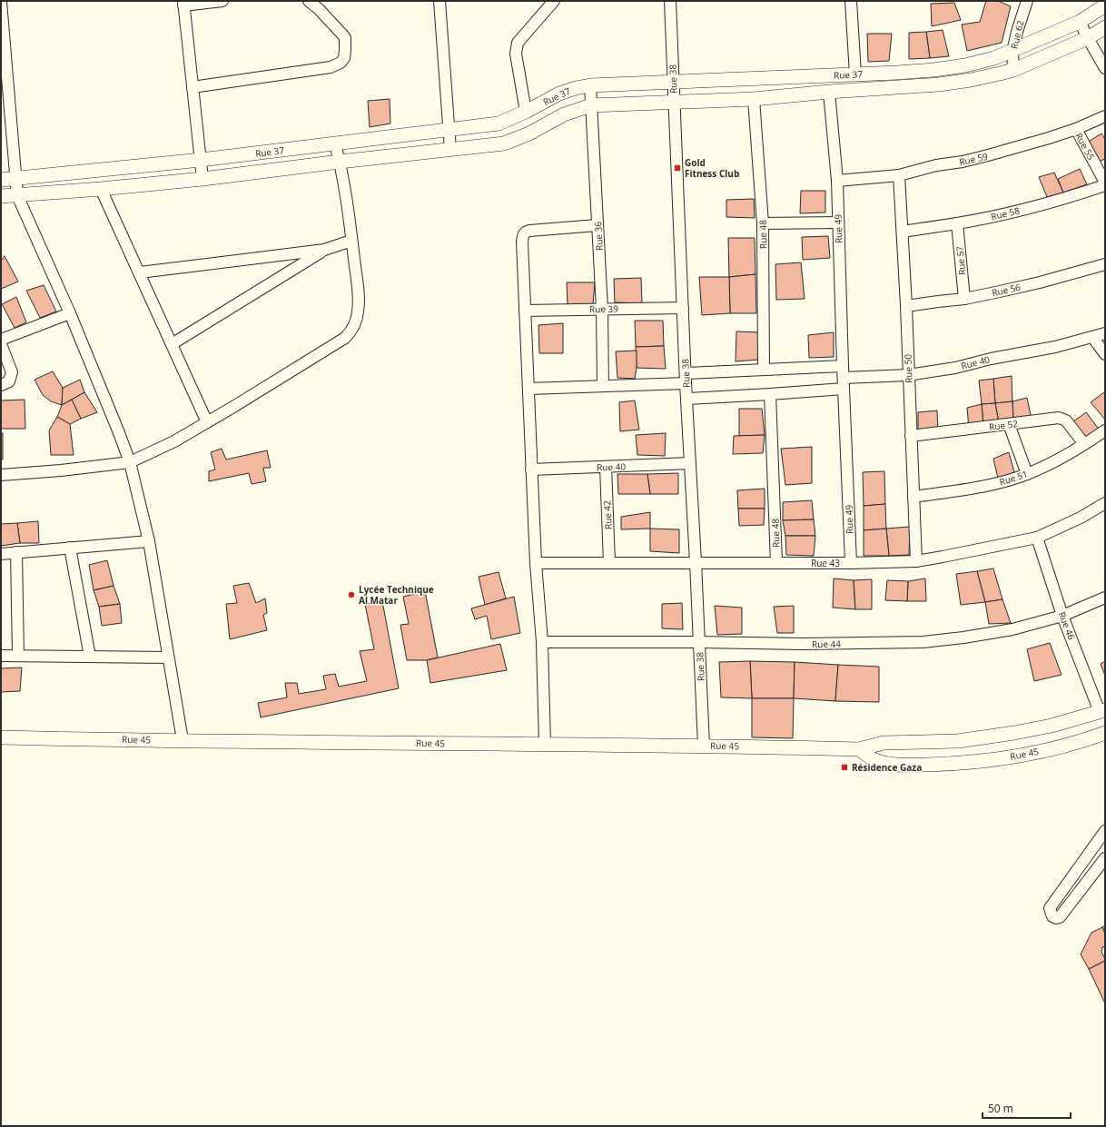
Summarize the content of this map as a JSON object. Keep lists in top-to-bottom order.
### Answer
{
  "streets": {
    "street": [
      "Rue 62",
      "Rue 37",
      "Rue 38",
      "Rue 55",
      "Rue 59",
      "Rue 58",
      "Rue 49",
      "Rue 48",
      "Rue 36",
      "Rue 57",
      "Rue 56",
      "Rue 39",
      "Rue 40",
      "Rue 50",
      "Rue 52",
      "Rue 51",
      "Rue 42",
      "Rue 43",
      "Rue 46",
      "Rue 44",
      "Rue 45"
    ]
  },
  "crossings": [
    ["Rue 62", "Rue 37"],
    ["Rue 37", "Rue 38"],
    ["Rue 37", "Rue 49"],
    ["Rue 37", "Rue 48"],
    ["Rue 37", "Rue 36"],
    ["Rue 38", "Rue 39"],
    ["Rue 38", "Rue 40"],
    ["Rue 38", "Rue 43"],
    ["Rue 38", "Rue 44"],
    ["Rue 38", "Rue 45"],
    ["Rue 55", "Rue 59"],
    ["Rue 55", "Rue 58"],
    ["Rue 59", "Rue 49"],
    ["Rue 59", "Rue 50"],
    ["Rue 58", "Rue 57"],
    ["Rue 58", "Rue 50"],
    ["Rue 49", "Rue 40"],
    ["Rue 49", "Rue 43"],
    ["Rue 48", "Rue 40"],
    ["Rue 48", "Rue 43"],
    ["Rue 36", "Rue 39"],
    ["Rue 57", "Rue 56"],
    ["Rue 56", "Rue 50"],
    ["Rue 40", "Rue 50"],
    ["Rue 40", "Rue 42"],
    ["Rue 50", "Rue 52"],
    ["Rue 50", "Rue 51"],
    ["Rue 50", "Rue 43"],
    ["Rue 52", "Rue 51"],
    ["Rue 42", "Rue 43"],
    ["Rue 43", "Rue 46"],
    ["Rue 46", "Rue 44"],
    ["Rue 46", "Rue 45"]
  ],
  "places": {
    "transit": ["Gold Fitness Club", "Résidence Gaza"],
    "other": ["Lycée Technique Al Matar"]
  },
  "scale_bar": "50 m"
}
